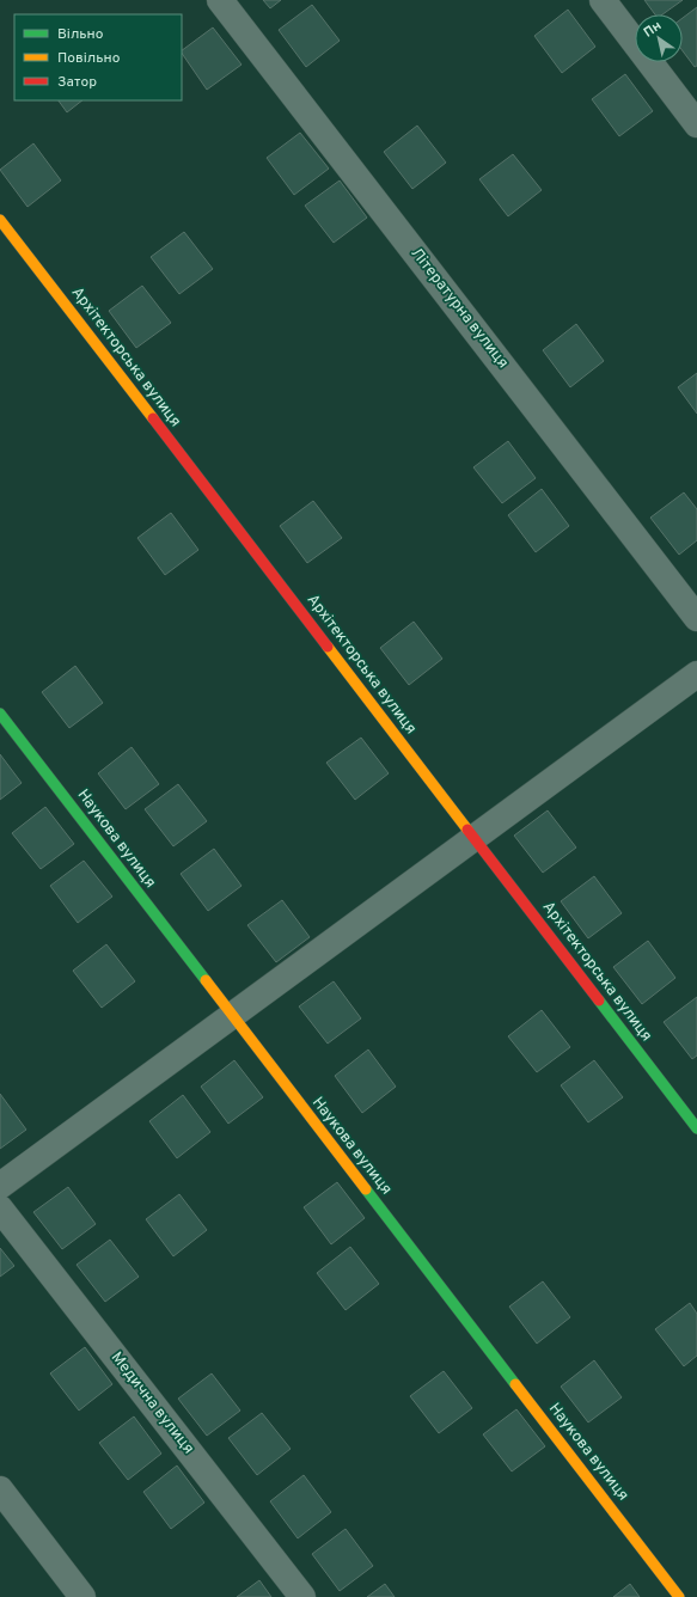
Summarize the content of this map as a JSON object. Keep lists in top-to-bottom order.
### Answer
{
  "streets": {
    "street": [
      "Літературна вулиця",
      "Архітекторська вулиця",
      "Наукова вулиця",
      "Медична вулиця"
    ]
  },
  "legend": ["Вільно", "Повільно", "Затор"],
  "north": "top left"
}
